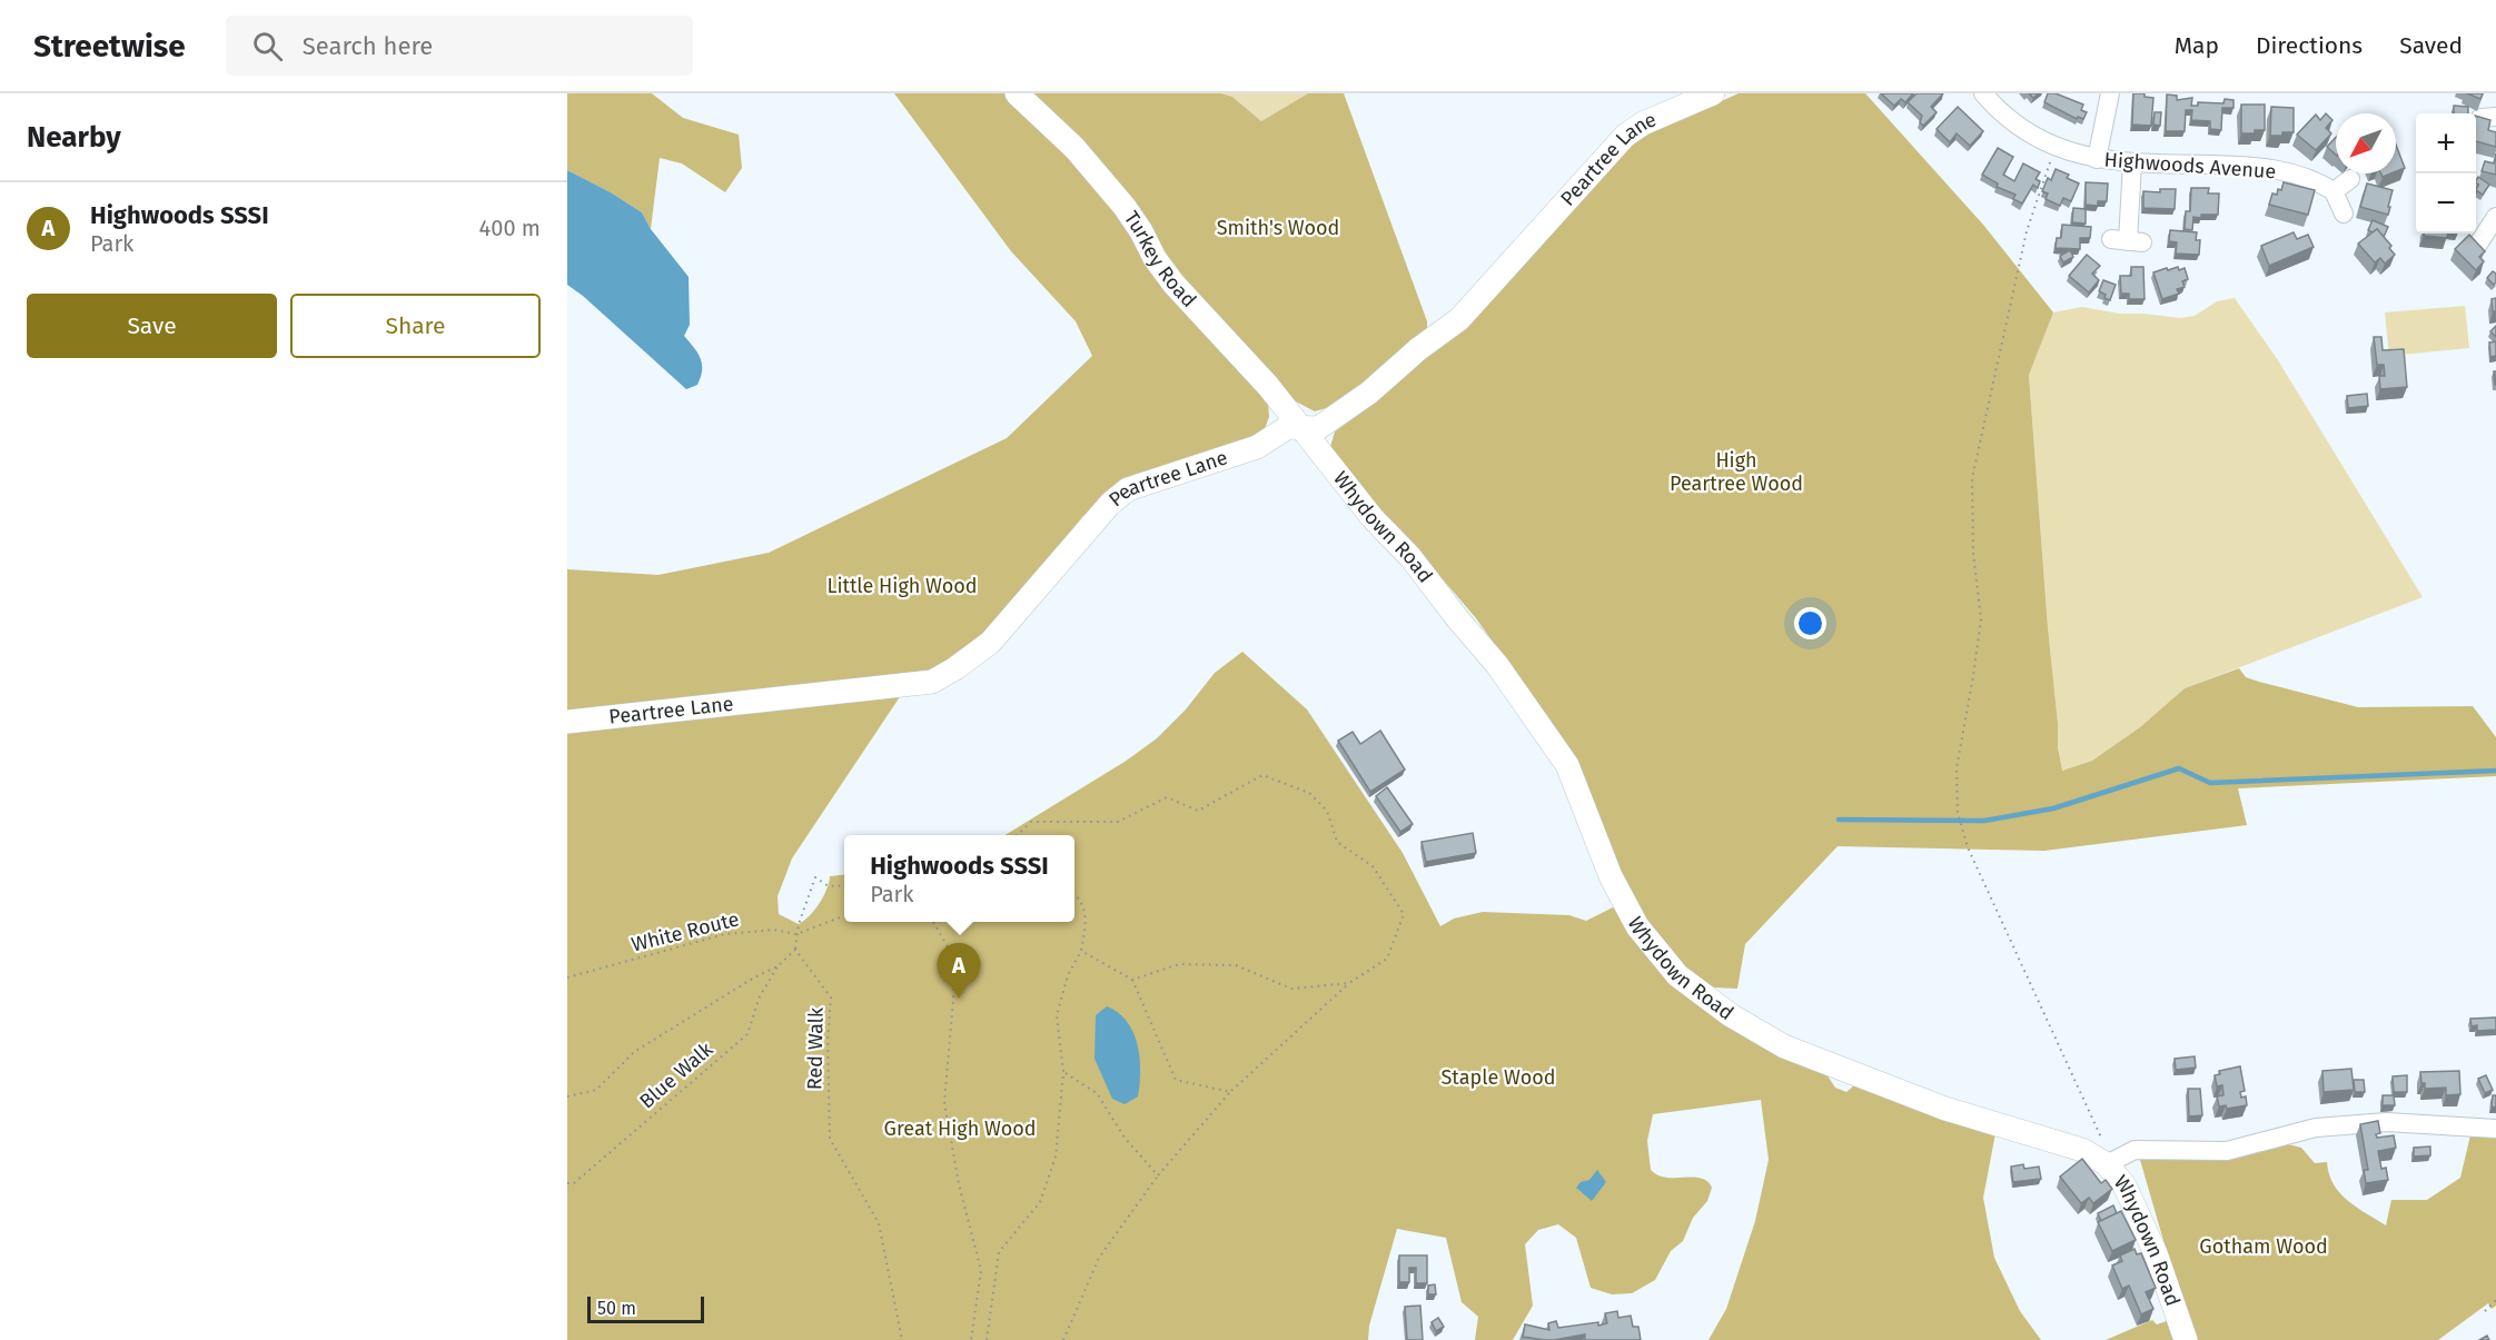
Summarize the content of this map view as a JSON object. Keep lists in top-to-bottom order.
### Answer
{
  "streets": {
    "street": [
      "Peartree Lane",
      "Highwoods Avenue",
      "Turkey Road",
      "Whydown Road"
    ],
    "path": ["White Route", "Red Walk", "Blue Walk"]
  },
  "crossings": [
    ["Peartree Lane", "Turkey Road"],
    ["Peartree Lane", "Whydown Road"],
    ["Turkey Road", "Whydown Road"]
  ],
  "parks": [
    "Smith's Wood",
    "High Peartree Wood",
    "Little High Wood",
    "Staple Wood",
    "Great High Wood",
    "Gotham Wood"
  ],
  "scale_bar": "50 m",
  "north": "bottom left",
  "page": {
    "header": "Streetwise",
    "search": "Search here",
    "nav": ["Map", "Directions", "Saved"],
    "heading": "Nearby",
    "map_buttons": ["+", "−"],
    "list": [
      {
        "mark": "A",
        "name": "Highwoods SSSI",
        "note": "Park",
        "value": "400 m"
      }
    ],
    "buttons": ["Save", "Share"],
    "popup": ["Highwoods SSSI", "Park"],
    "pins": "A",
    "scale": "50 m"
  }
}
